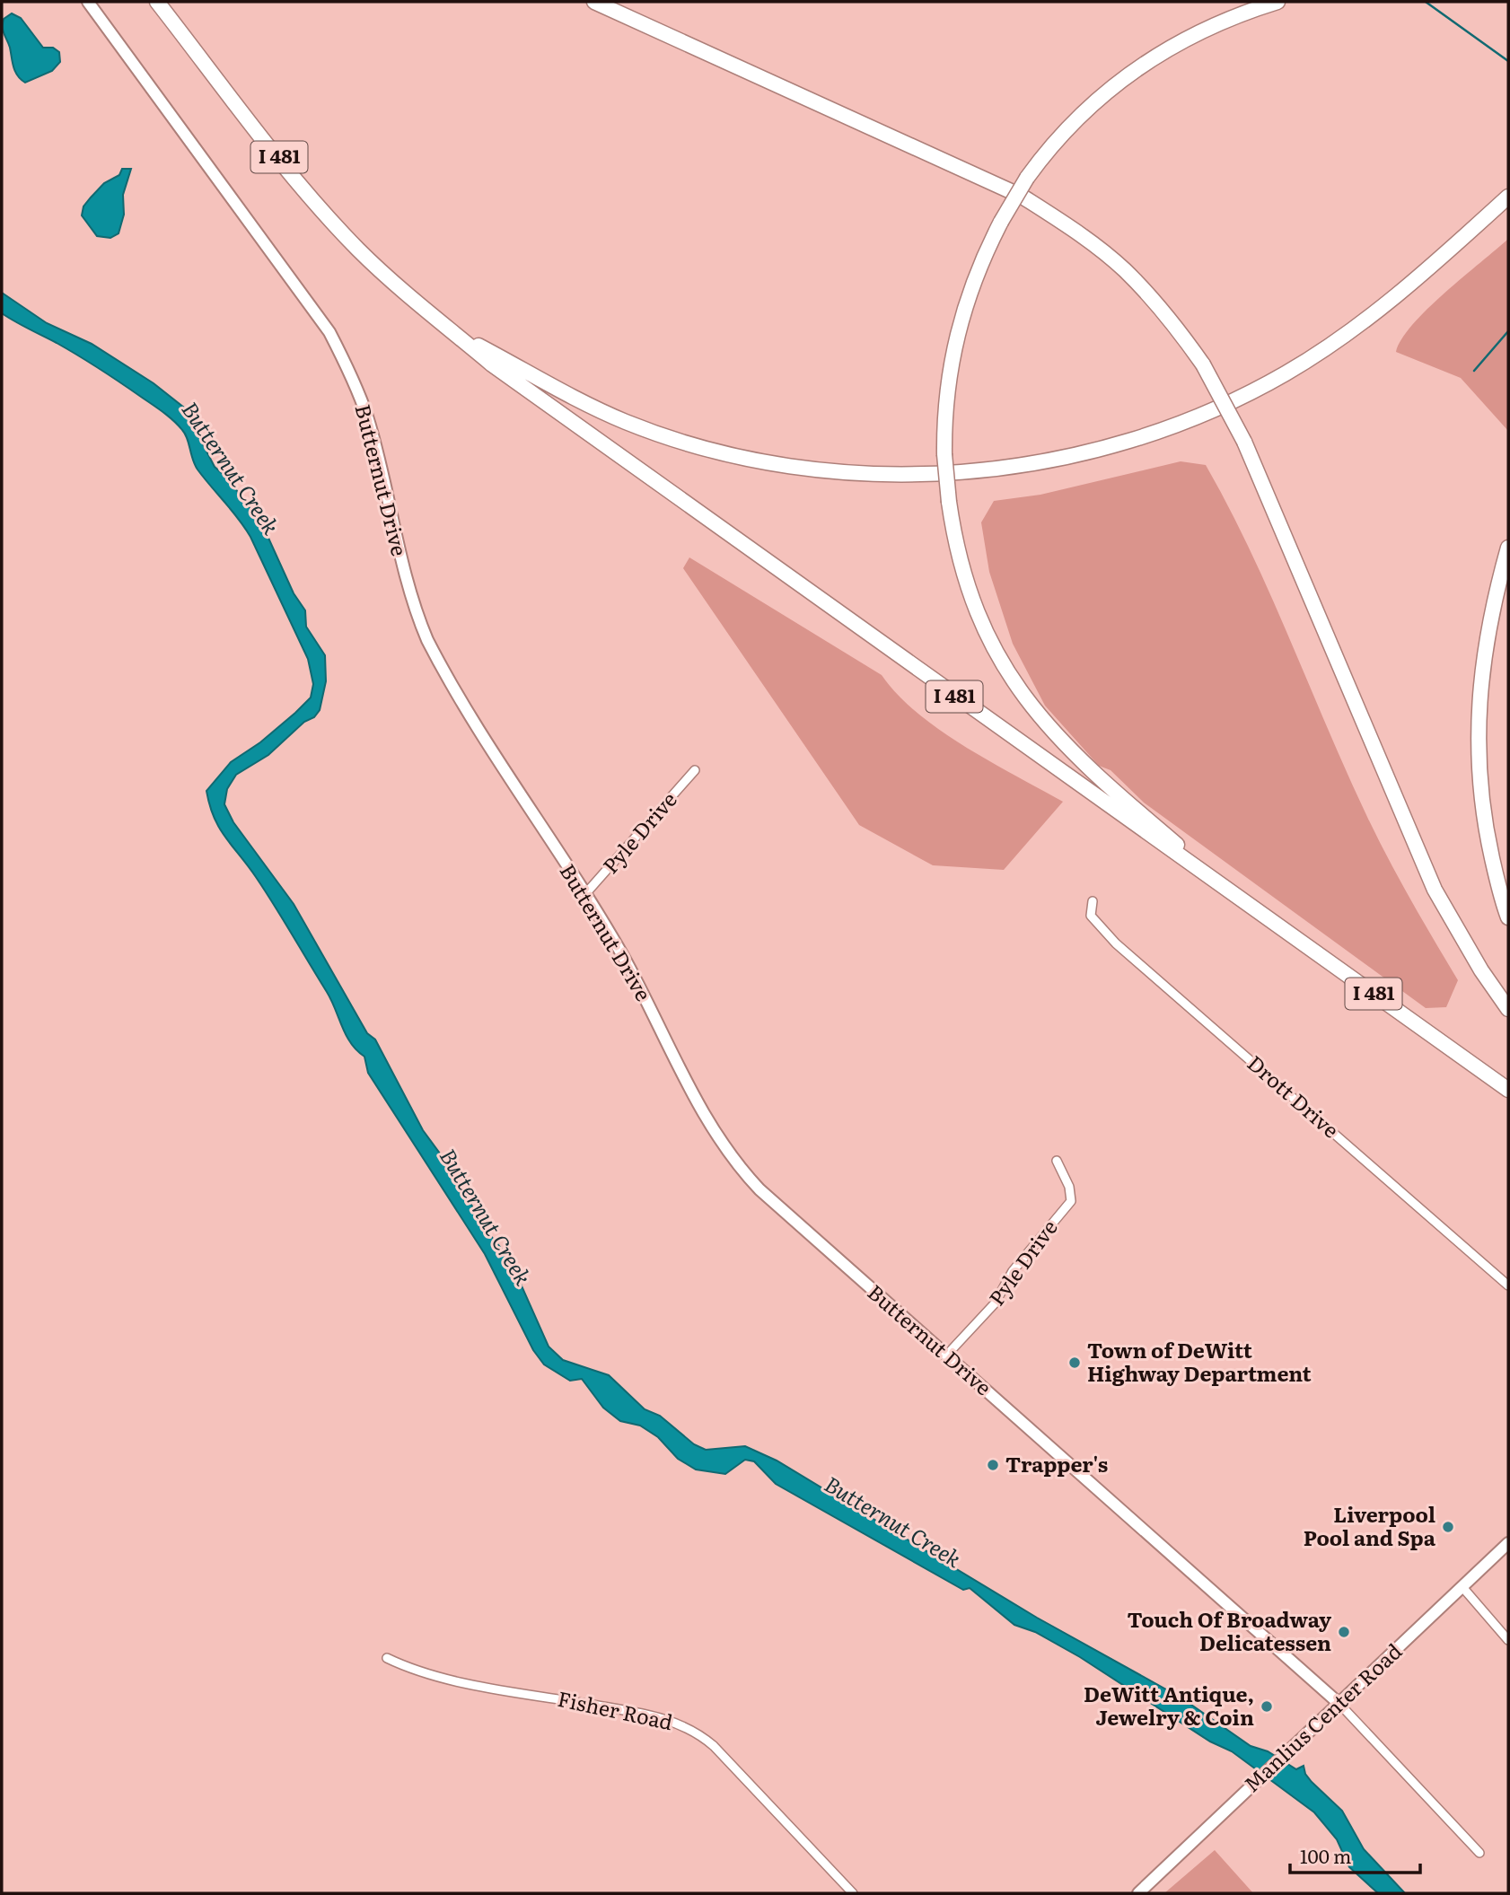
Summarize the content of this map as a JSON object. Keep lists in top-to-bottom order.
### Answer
{
  "streets": {
    "highway": ["I 481"],
    "street": [
      "Butternut Drive",
      "Pyle Drive",
      "Drott Drive",
      "Fisher Road",
      "Manlius Center Road"
    ]
  },
  "crossings": [
    ["Butternut Drive", "Pyle Drive"],
    ["Butternut Drive", "Manlius Center Road"]
  ],
  "water": ["Butternut Creek"],
  "places": [
    "Town of DeWitt Highway Department",
    "Trapper's",
    "Liverpool Pool and Spa",
    "Touch Of Broadway Delicatessen",
    "DeWitt Antique, Jewelry & Coin"
  ],
  "scale_bar": "100 m"
}
